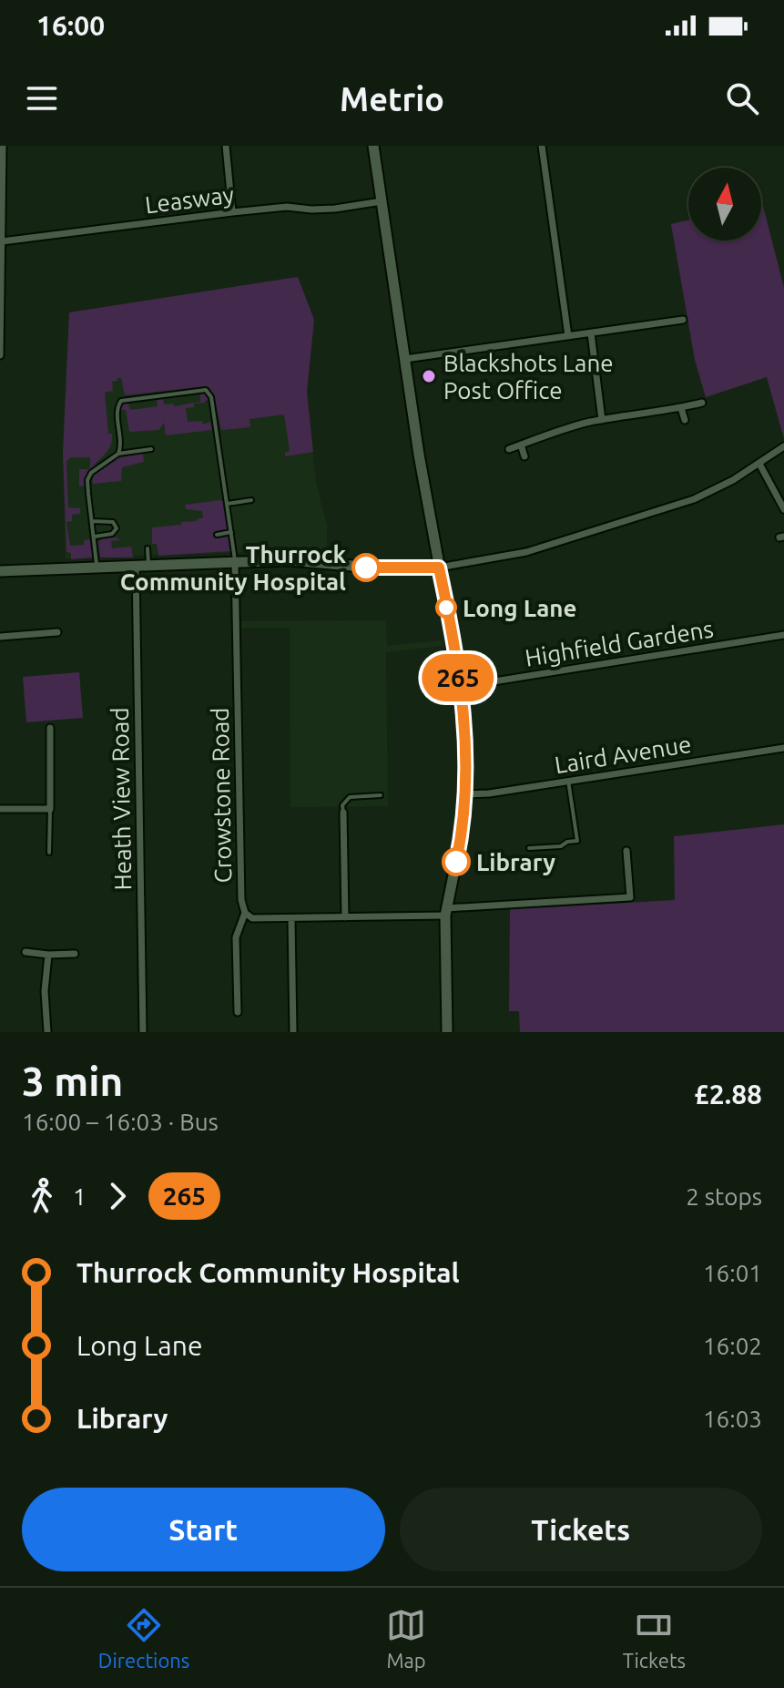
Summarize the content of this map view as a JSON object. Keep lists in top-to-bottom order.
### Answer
{
  "streets": {
    "street": [
      "Leasway",
      "Highfield Gardens",
      "Laird Avenue",
      "Crowstone Road",
      "Heath View Road"
    ]
  },
  "places": [
    "Blackshots Lane Post Office",
    "Thurrock Community Hospital",
    "Long Lane",
    "Library"
  ],
  "lines": ["bus line 265"],
  "north": "top",
  "page": {
    "status": "16:00",
    "header": "Metrio",
    "on_map": "265",
    "heading": ["3 min", "16:00 – 16:03 · Bus", "£2.88"],
    "legs": ["1", "265", "2 stops"],
    "list": [
      {
        "name": "Thurrock Community Hospital",
        "value": "16:01"
      },
      {
        "name": "Long Lane",
        "value": "16:02"
      },
      {
        "name": "Library",
        "value": "16:03"
      }
    ],
    "buttons": ["Start", "Tickets"],
    "tabs": ["Directions", "Map", "Tickets"]
  }
}
